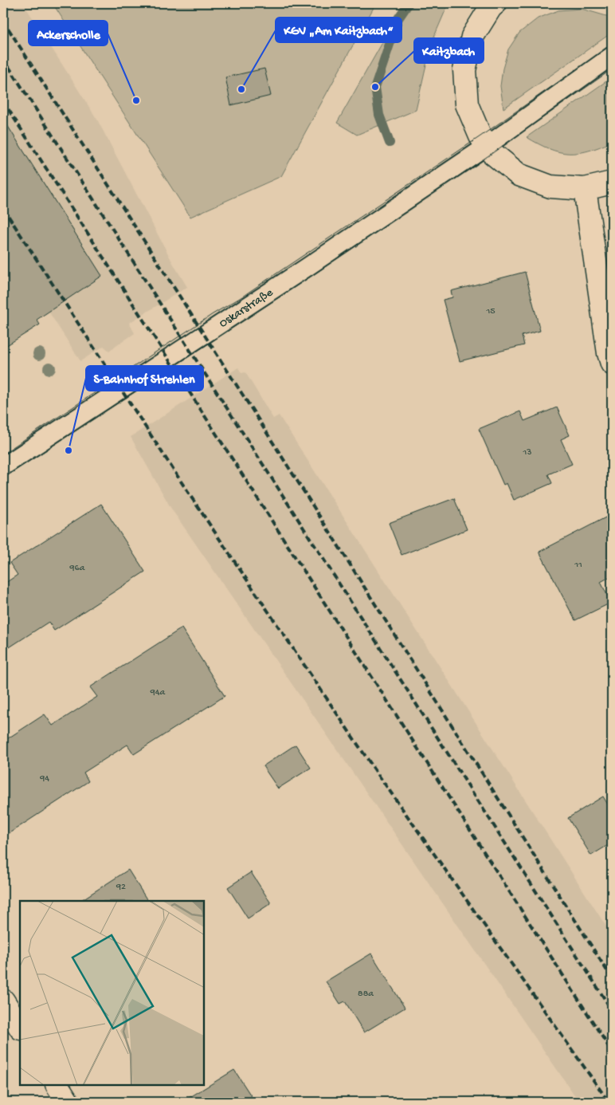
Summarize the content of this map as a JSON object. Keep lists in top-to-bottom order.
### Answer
{
  "streets": {
    "lane": ["Oskarstraße"]
  },
  "places": [
    "Kaitzbach",
    "KGV „Am Kaitzbach“",
    "Ackerscholle",
    "S-Bahnhof Strehlen"
  ],
  "house_numbers": [
    "15",
    "13",
    "11",
    "96a",
    "94a",
    "94",
    "92",
    "88a"
  ]
}
